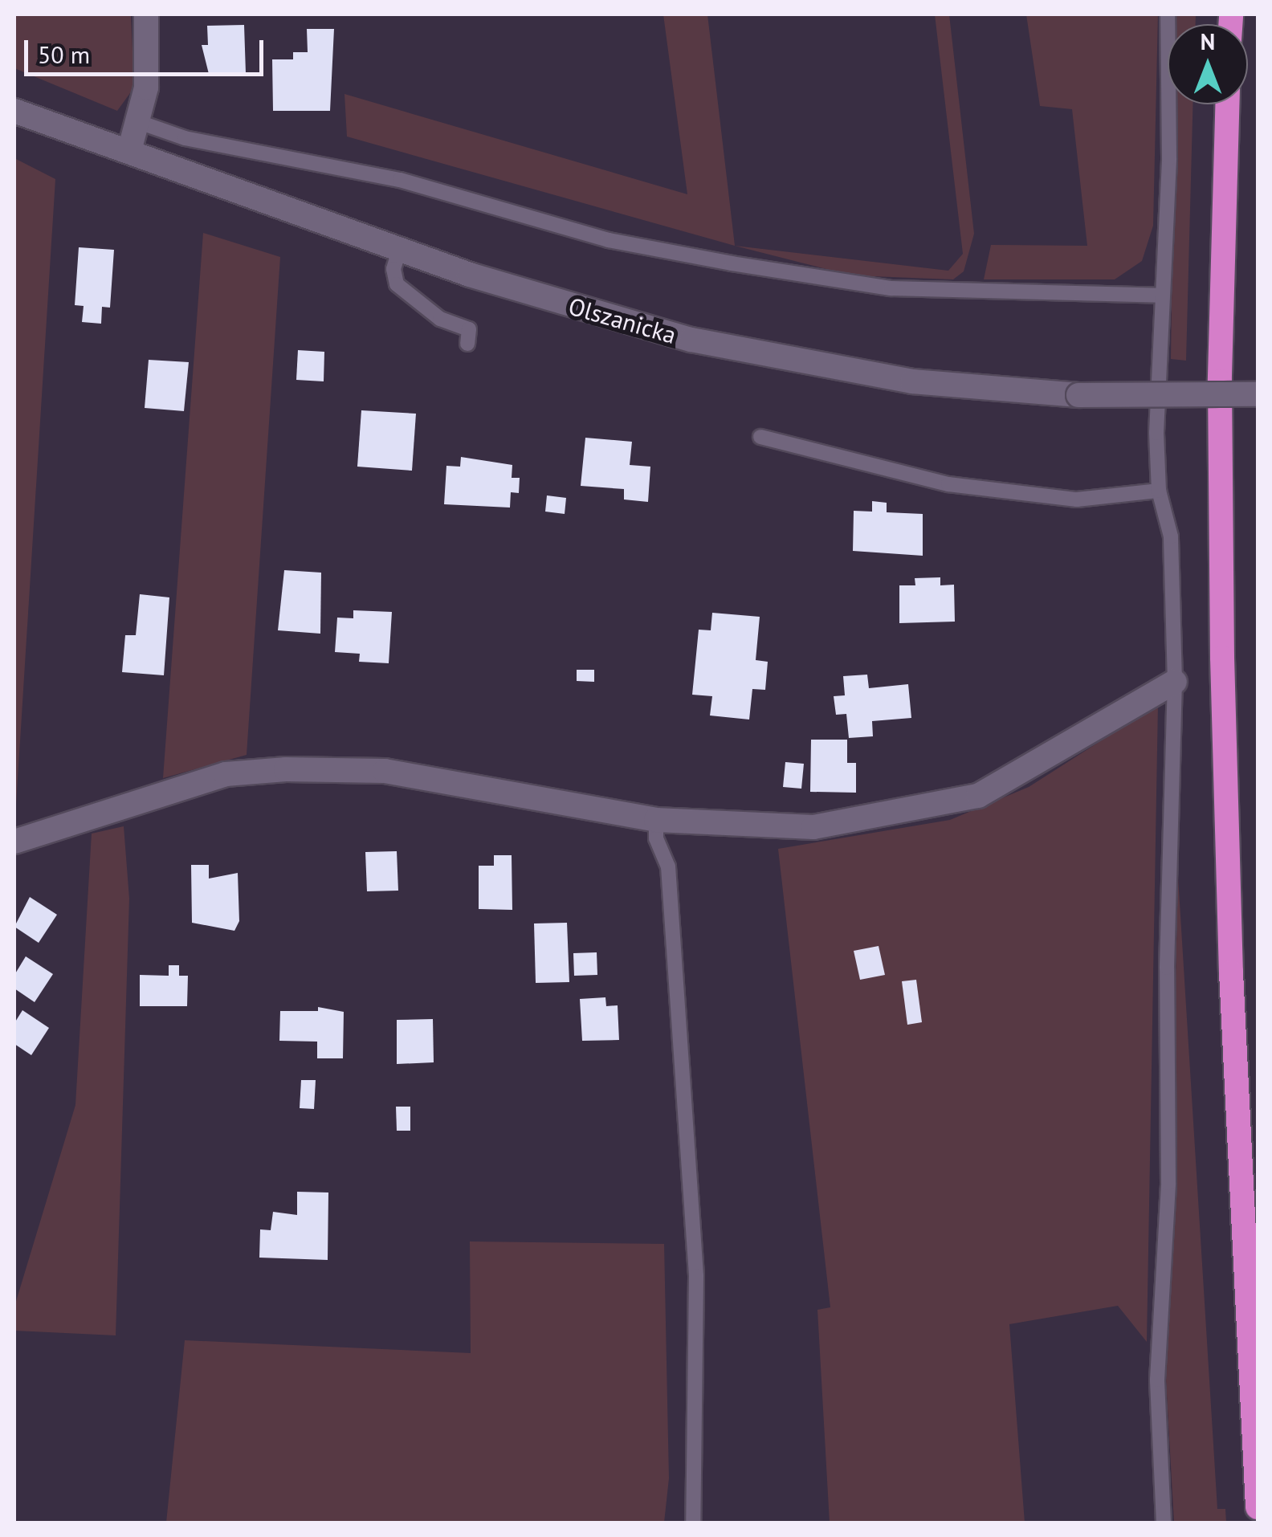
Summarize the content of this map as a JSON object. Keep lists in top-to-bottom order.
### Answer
{
  "streets": {
    "street": ["Olszanicka"]
  },
  "scale_bar": "50 m",
  "north": "top"
}
